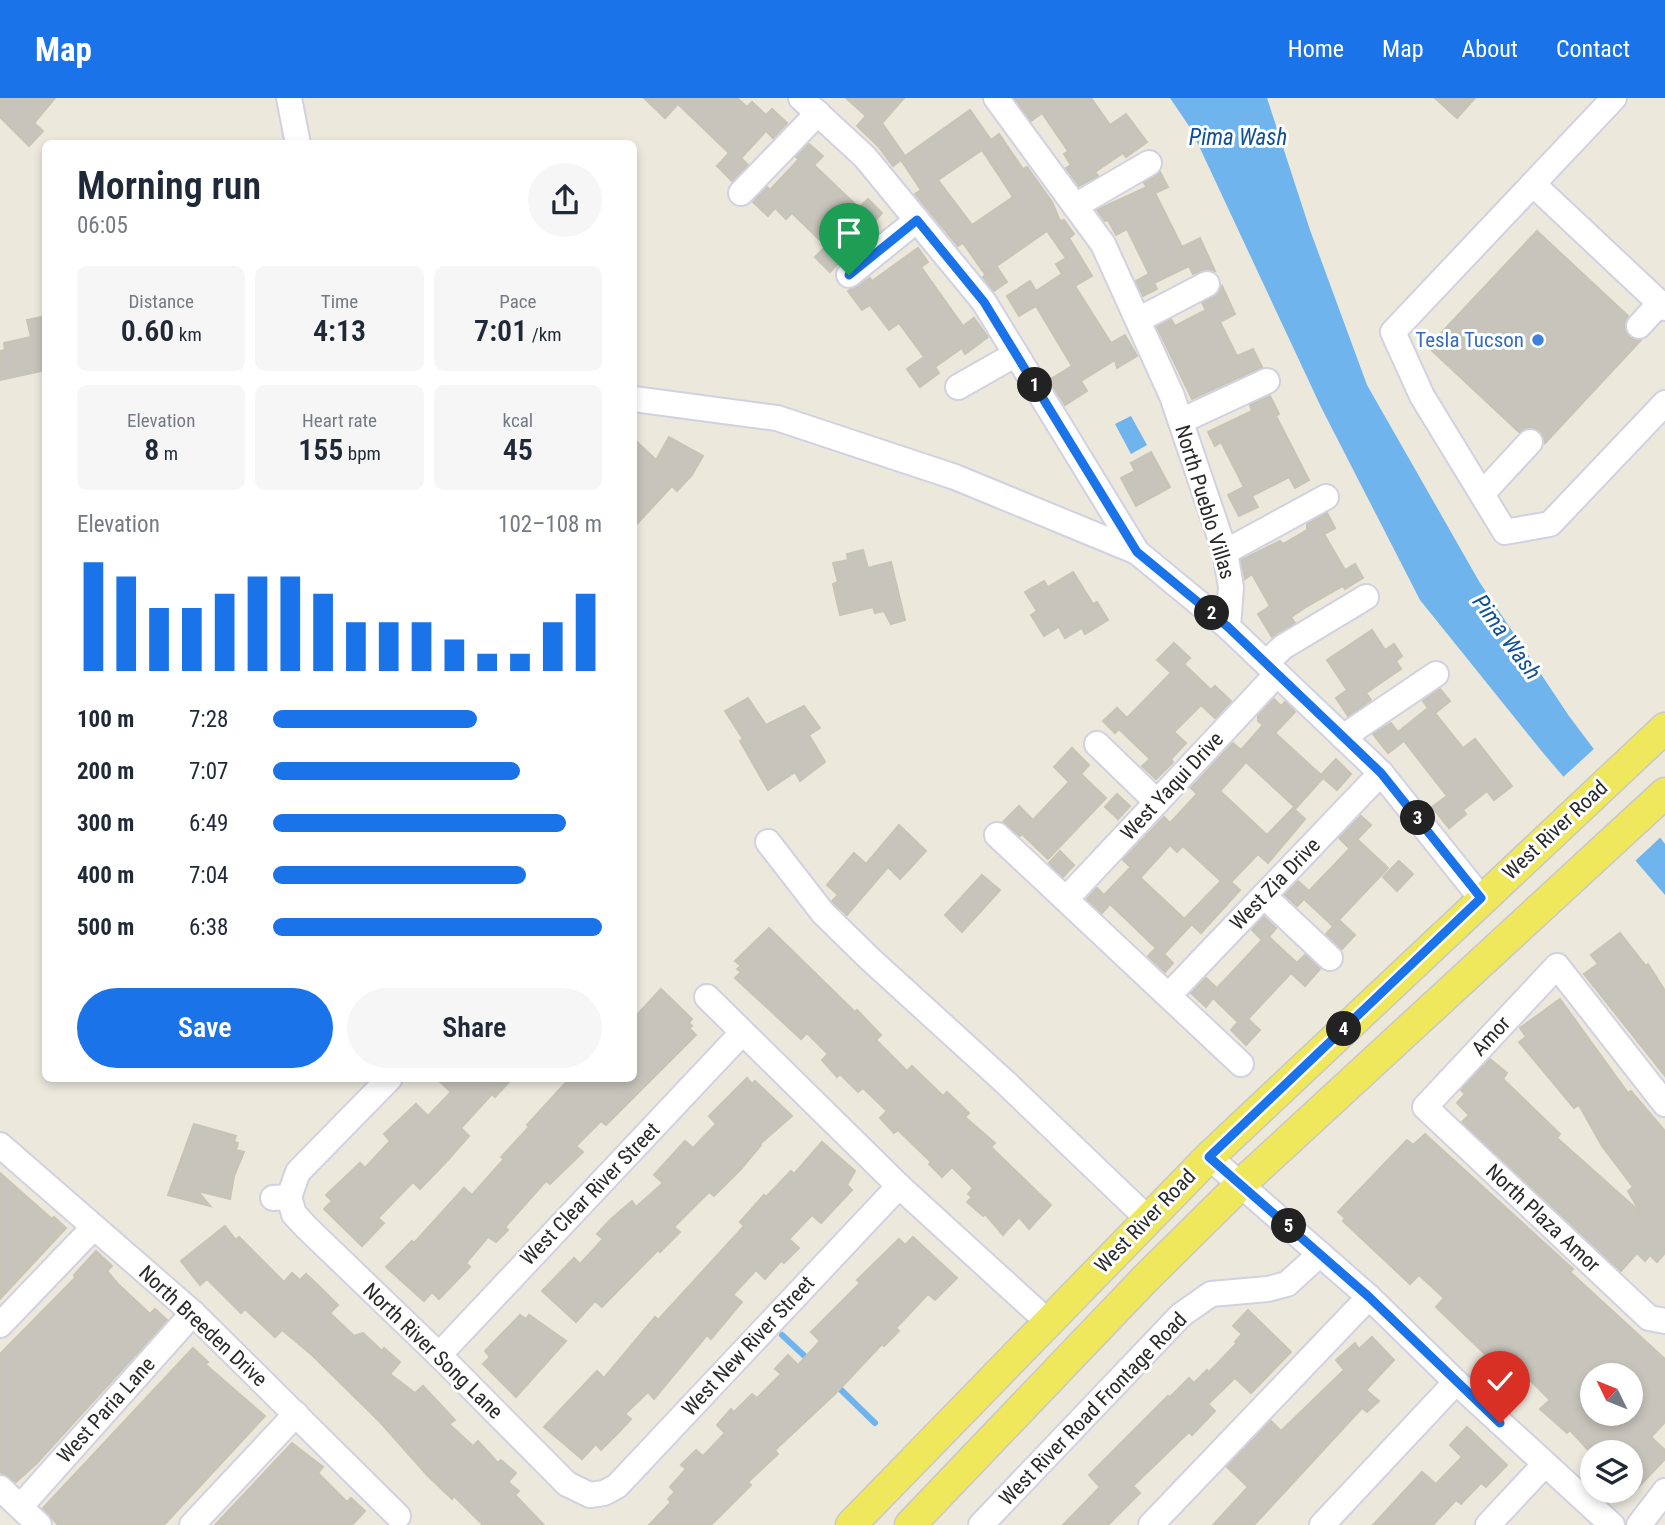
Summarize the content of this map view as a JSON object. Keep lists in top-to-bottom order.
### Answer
{
  "streets": {
    "main road": ["West River Road"],
    "street": [
      "North Pueblo Villas",
      "West Yaqui Drive",
      "West Zia Drive",
      "Amor",
      "West Clear River Street",
      "North Plaza Amor",
      "North Breeden Drive",
      "West New River Street",
      "North River Song Lane",
      "West River Road Frontage Road",
      "West Paria Lane"
    ]
  },
  "crossings": [
    ["Amor", "North Plaza Amor"],
    ["West Clear River Street", "North River Song Lane"],
    ["North Breeden Drive", "West Paria Lane"],
    ["West New River Street", "North River Song Lane"]
  ],
  "water": ["Pima Wash"],
  "places": ["Tesla Tucson"],
  "north": "top left",
  "page": {
    "header": "Map",
    "nav": [
      "Home",
      "Map",
      "About",
      "Contact"
    ],
    "heading": ["Morning run", "06:05"],
    "stats": [
      ["Distance", "0.60 km"],
      ["Time", "4:13"],
      ["Pace", "7:01 /km"],
      ["Elevation", "8 m"],
      ["Heart rate", "155 bpm"],
      ["kcal", "45"]
    ],
    "pins": [
      "1",
      "2",
      "3",
      "4",
      "5"
    ],
    "chart": ["Elevation", "102–108 m"],
    "list": [
      {
        "name": "100 m",
        "note": "7:28"
      },
      {
        "name": "200 m",
        "note": "7:07"
      },
      {
        "name": "300 m",
        "note": "6:49"
      },
      {
        "name": "400 m",
        "note": "7:04"
      },
      {
        "name": "500 m",
        "note": "6:38"
      }
    ],
    "buttons": ["Save", "Share"]
  }
}
